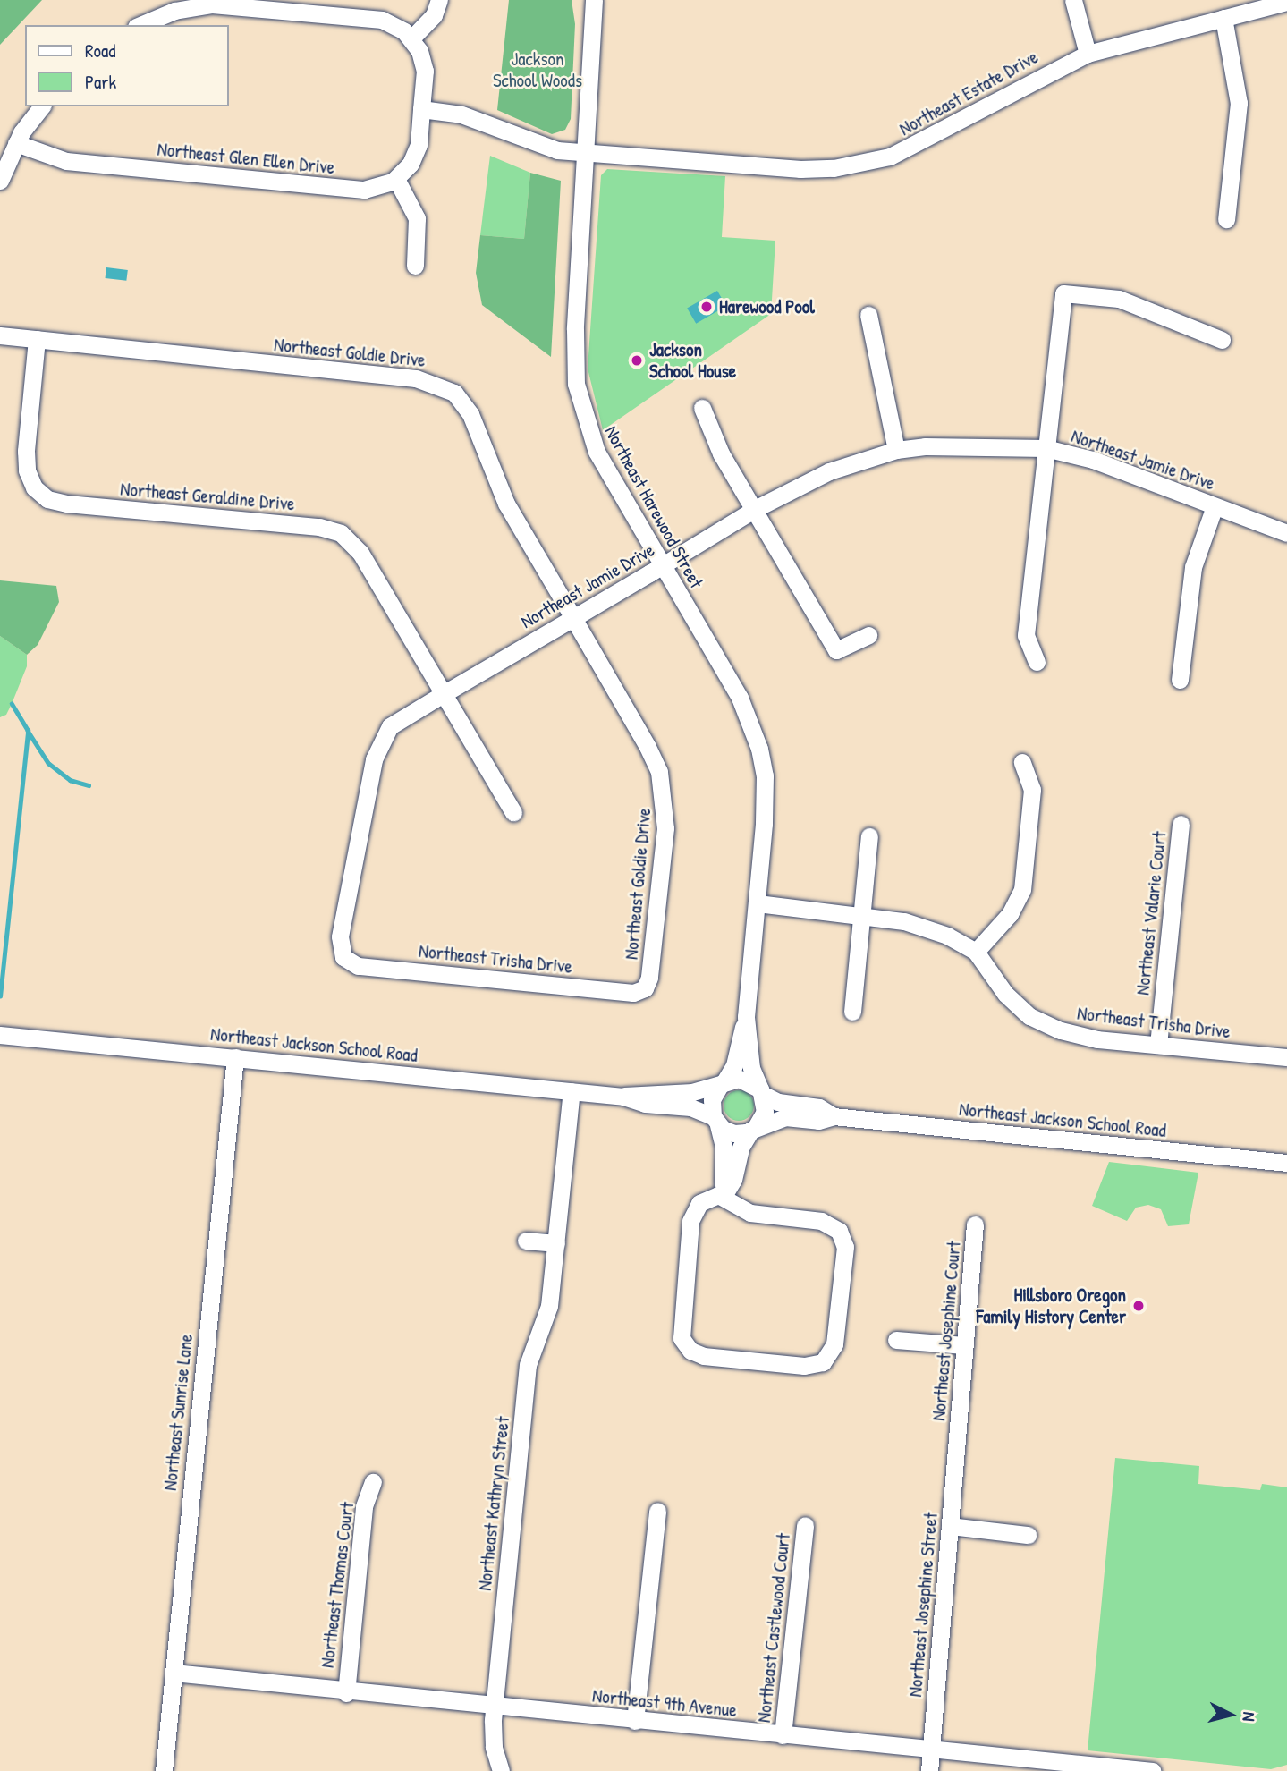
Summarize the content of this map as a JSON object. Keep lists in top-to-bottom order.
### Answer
{
  "streets": {
    "street": [
      "Northeast Estate Drive",
      "Northeast Glen Ellen Drive",
      "Northeast Goldie Drive",
      "Northeast Jamie Drive",
      "Northeast Geraldine Drive",
      "Northeast Harewood Street",
      "Northeast Valarie Court",
      "Northeast Trisha Drive",
      "Northeast Jackson School Road",
      "Northeast Josephine Court",
      "Northeast Sunrise Lane",
      "Northeast Kathryn Street",
      "Northeast Thomas Court",
      "Northeast Josephine Street",
      "Northeast Castlewood Court",
      "Northeast 9th Avenue"
    ]
  },
  "crossings": [
    ["Northeast Estate Drive", "Northeast Harewood Street"],
    ["Northeast Goldie Drive", "Northeast Jamie Drive"],
    ["Northeast Goldie Drive", "Northeast Geraldine Drive"],
    ["Northeast Goldie Drive", "Northeast Trisha Drive"],
    ["Northeast Jamie Drive", "Northeast Geraldine Drive"],
    ["Northeast Jamie Drive", "Northeast Harewood Street"],
    ["Northeast Jamie Drive", "Northeast Trisha Drive"],
    ["Northeast Harewood Street", "Northeast Trisha Drive"],
    ["Northeast Harewood Street", "Northeast Jackson School Road"],
    ["Northeast Valarie Court", "Northeast Trisha Drive"],
    ["Northeast Jackson School Road", "Northeast Sunrise Lane"],
    ["Northeast Jackson School Road", "Northeast Kathryn Street"],
    ["Northeast Josephine Court", "Northeast Josephine Street"],
    ["Northeast Sunrise Lane", "Northeast 9th Avenue"],
    ["Northeast Kathryn Street", "Northeast 9th Avenue"],
    ["Northeast Thomas Court", "Northeast 9th Avenue"],
    ["Northeast Josephine Street", "Northeast 9th Avenue"],
    ["Northeast Castlewood Court", "Northeast 9th Avenue"]
  ],
  "parks": ["Jackson School Woods"],
  "places": ["Harewood Pool", "Jackson School House", "Hillsboro Oregon Family History Center"],
  "legend": ["Road", "Park"],
  "north": "right"
}
